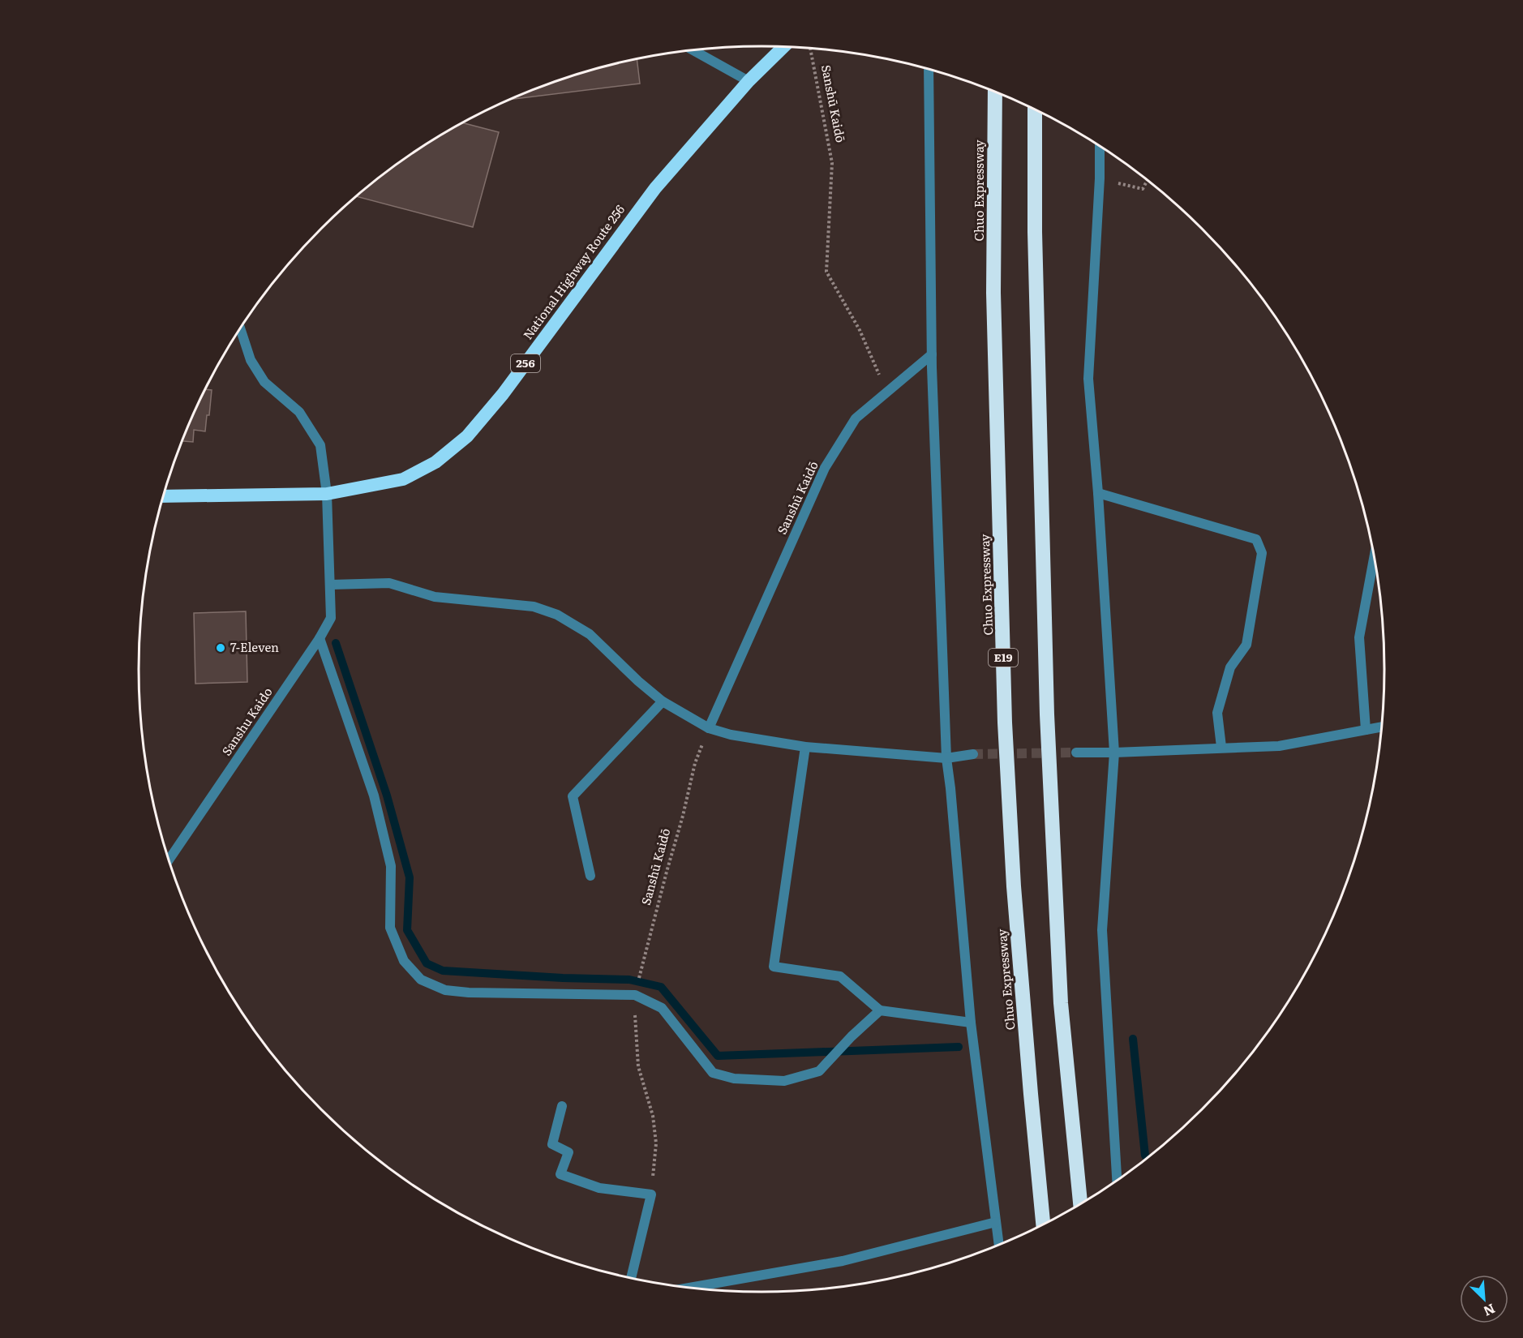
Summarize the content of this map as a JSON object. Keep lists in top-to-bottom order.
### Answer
{
  "streets": {
    "highway": [
      "Chuo Expressway",
      "National Highway Route 256",
      "256",
      "E19"
    ],
    "street": ["Sanshū Kaidō", "Sanshu Kaido"]
  },
  "crossings": [
    ["National Highway Route 256", "Sanshu Kaido"]
  ],
  "places": ["7-Eleven"],
  "north": "bottom right"
}
